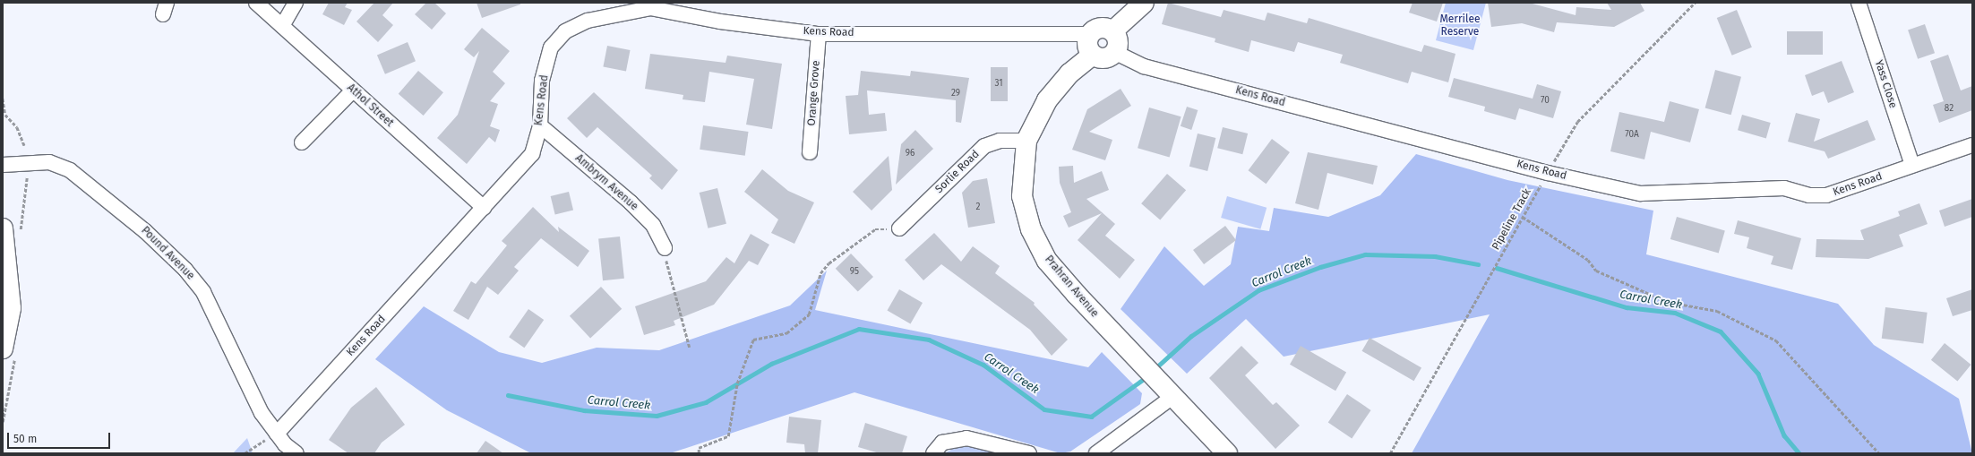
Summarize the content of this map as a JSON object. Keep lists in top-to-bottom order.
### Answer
{
  "streets": {
    "street": [
      "Kens Road",
      "Yass Close",
      "Orange Grove",
      "Athol Street",
      "Sorlie Road",
      "Ambrym Avenue",
      "Pound Avenue",
      "Prahran Avenue"
    ],
    "path": ["Pipeline Track"]
  },
  "crossings": [
    ["Kens Road", "Yass Close"],
    ["Kens Road", "Orange Grove"],
    ["Kens Road", "Athol Street"],
    ["Kens Road", "Ambrym Avenue"],
    ["Kens Road", "Pipeline Track"],
    ["Kens Road", "Pound Avenue"],
    ["Kens Road", "Prahran Avenue"],
    ["Sorlie Road", "Prahran Avenue"]
  ],
  "water": ["Carrol Creek"],
  "parks": ["Merrilee Reserve"],
  "house_numbers": [
    "31",
    "29",
    "70",
    "82",
    "70A",
    "96",
    "2",
    "95"
  ],
  "scale_bar": "50 m"
}
